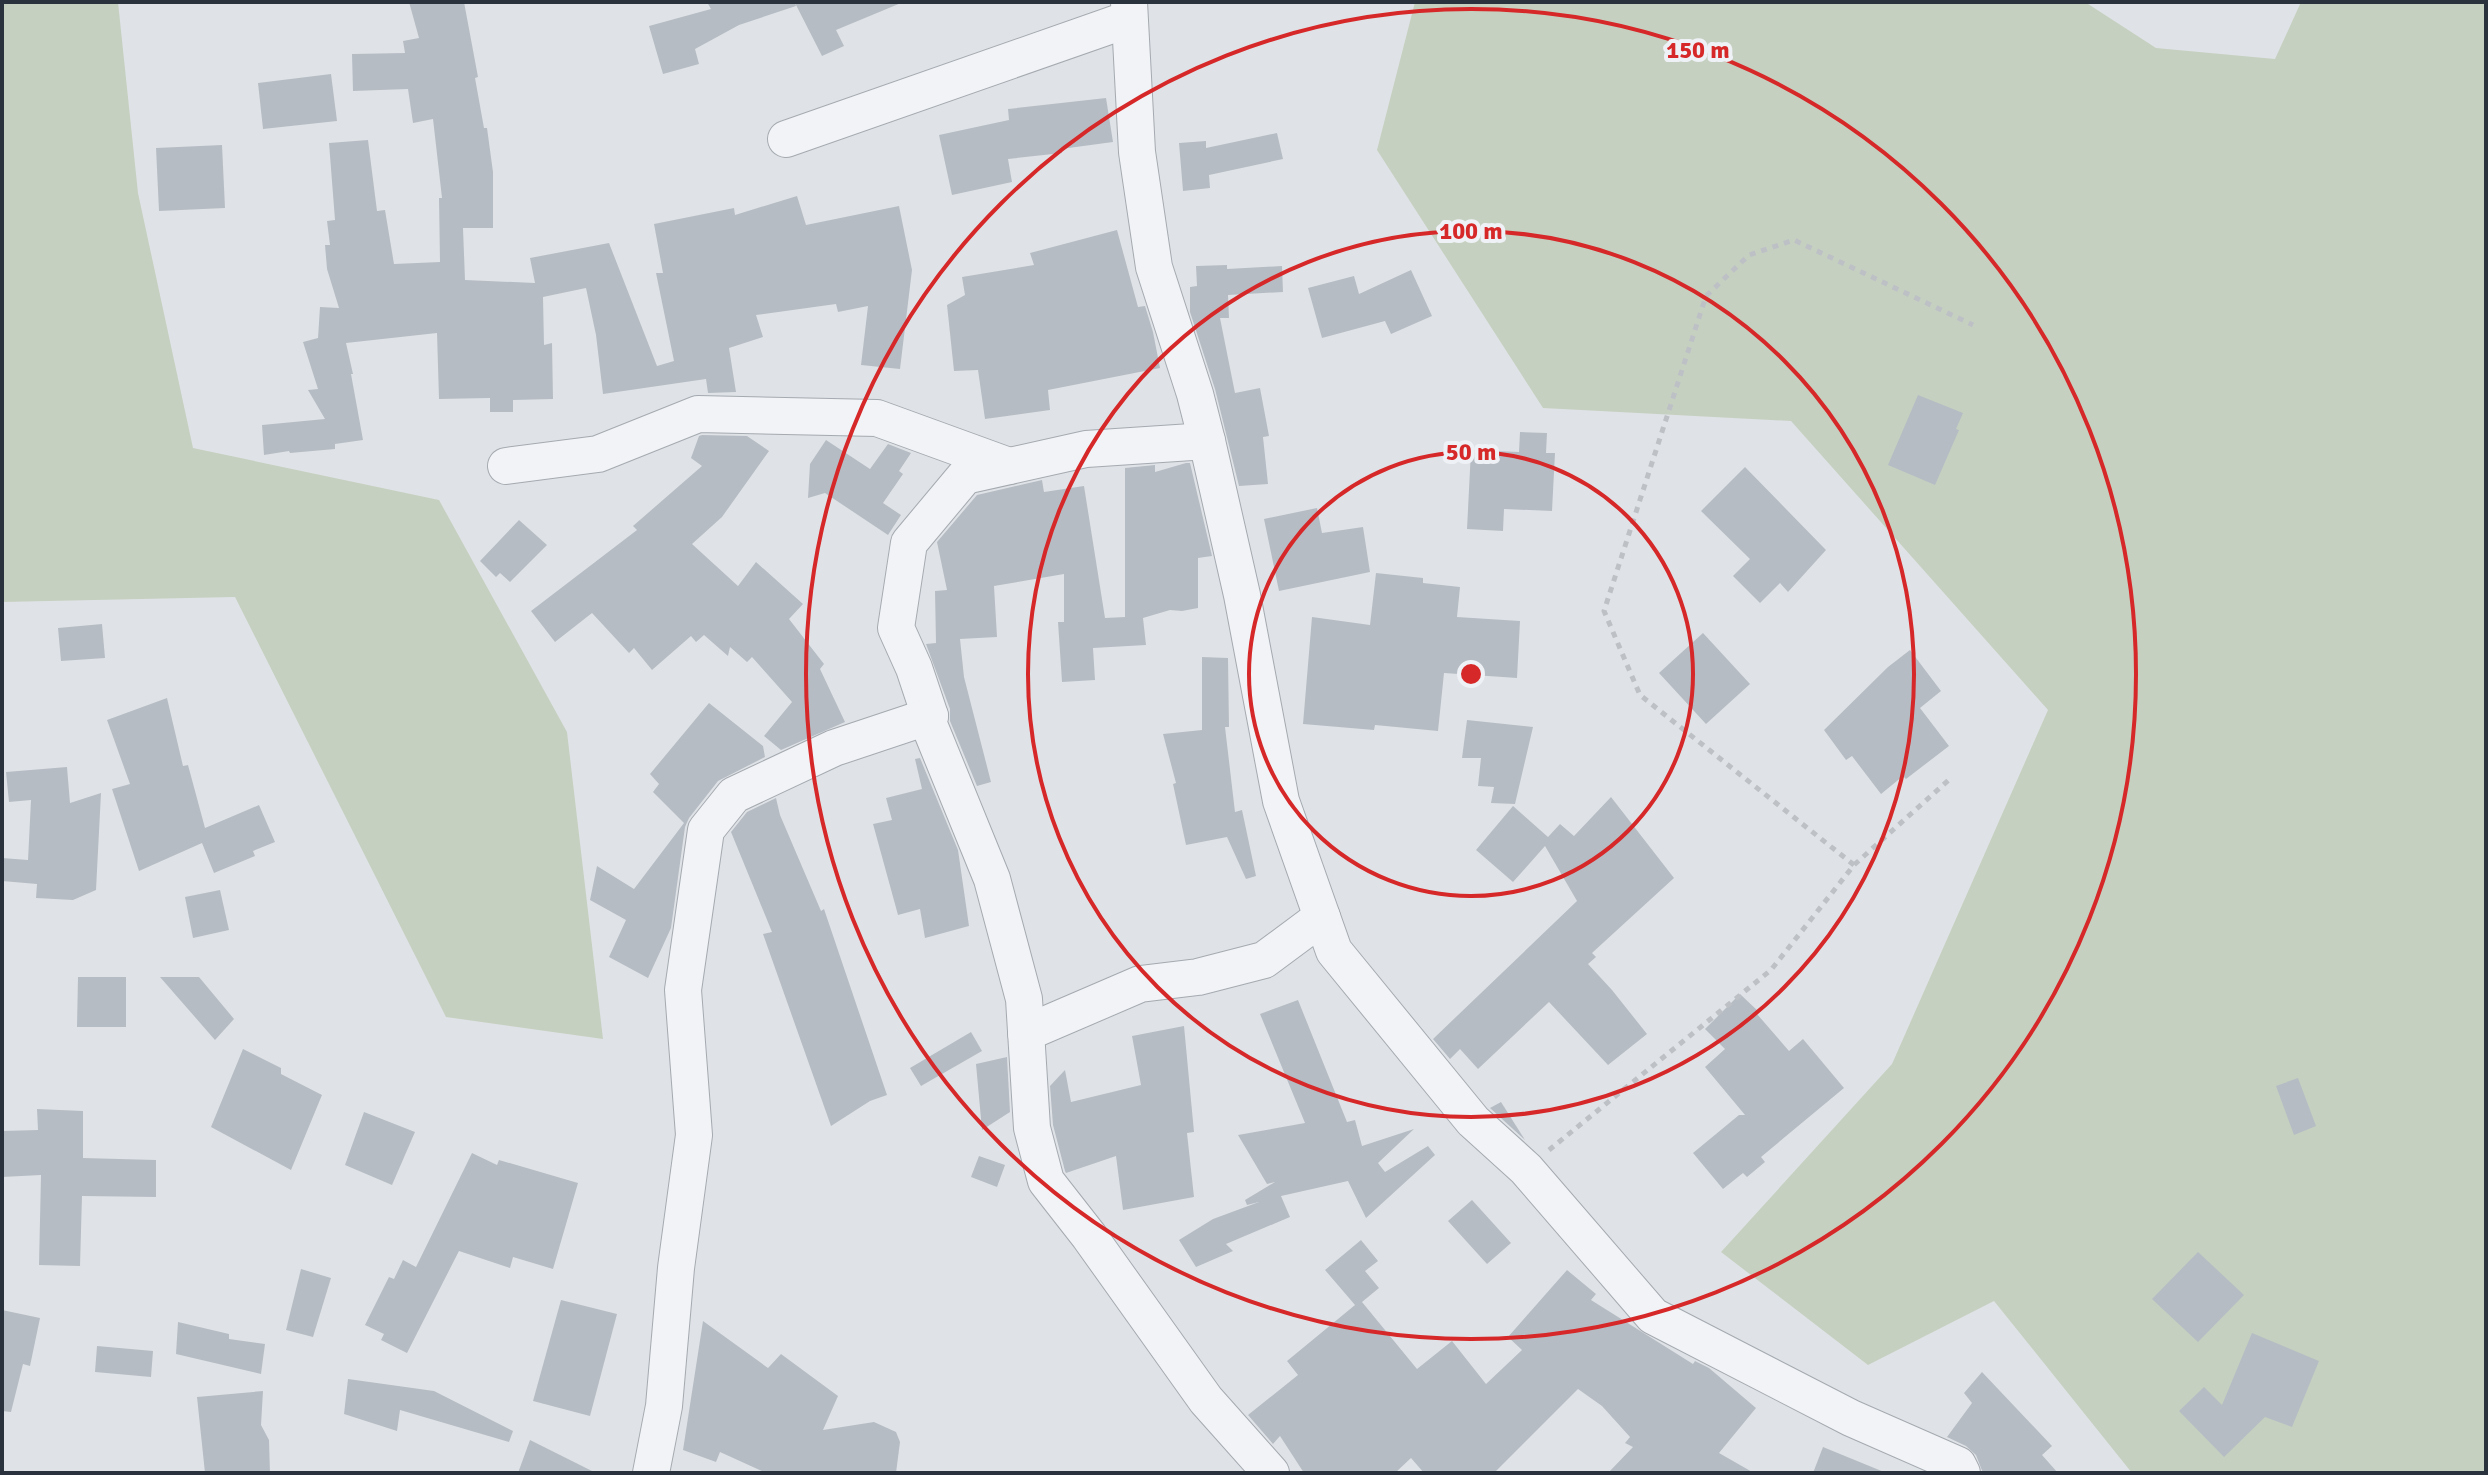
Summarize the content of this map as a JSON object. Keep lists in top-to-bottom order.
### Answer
{
  "rings": ["150 m", "100 m", "50 m"]
}
